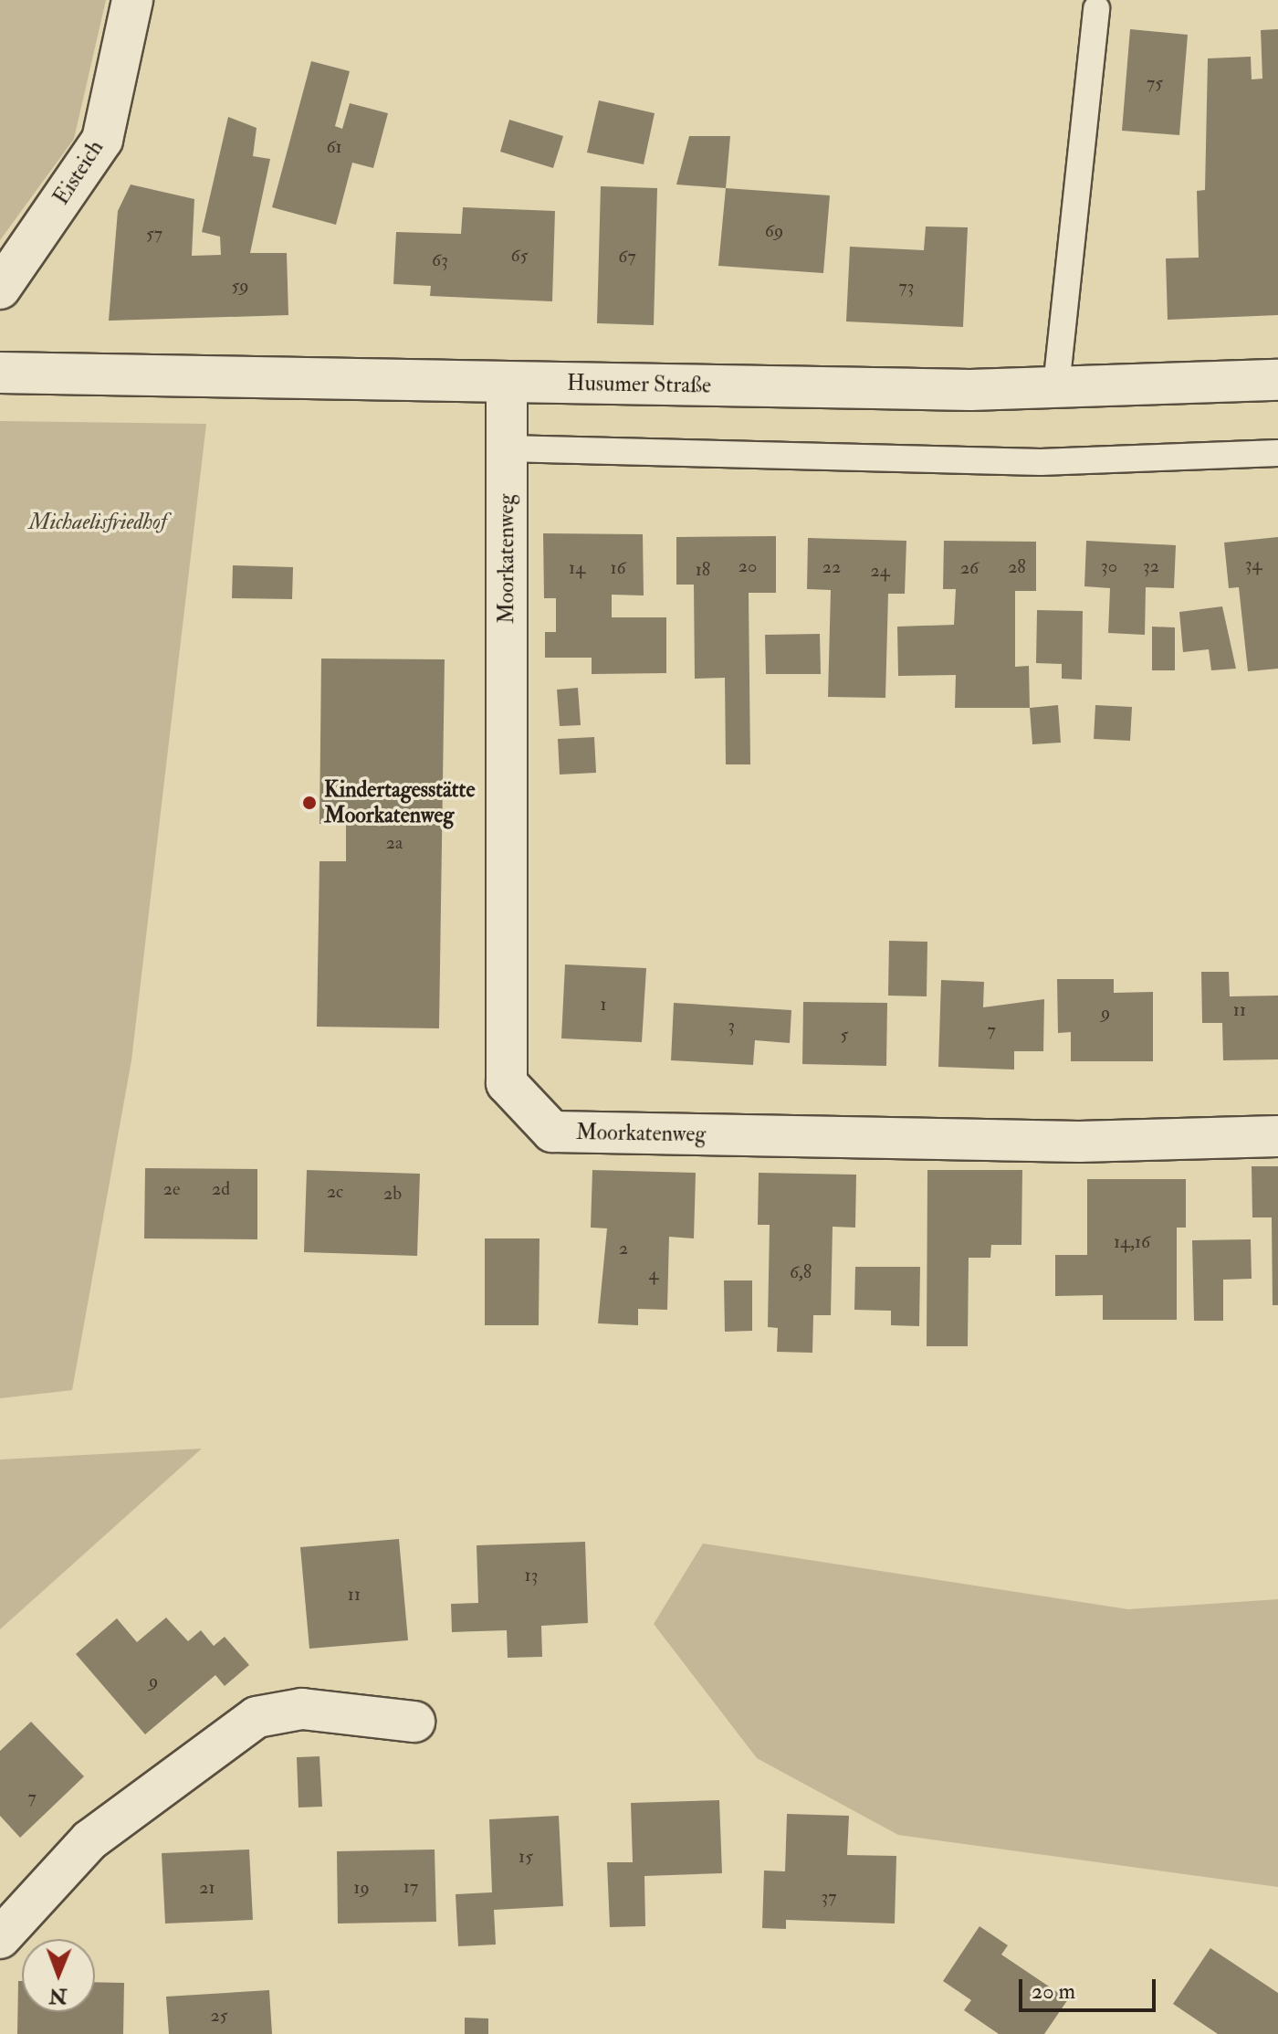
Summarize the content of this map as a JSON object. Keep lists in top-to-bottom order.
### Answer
{
  "streets": {
    "street": ["Eisteich", "Husumer Straße", "Moorkatenweg"]
  },
  "crossings": [
    ["Husumer Straße", "Moorkatenweg"]
  ],
  "parks": ["Michaelisfriedhof"],
  "places": ["Kindertagesstätte Moorkatenweg"],
  "house_numbers": [
    "75",
    "61",
    "69",
    "57",
    "65",
    "67",
    "63",
    "59",
    "73",
    "34",
    "20",
    "30",
    "32",
    "22",
    "28",
    "14",
    "16",
    "26",
    "18",
    "24",
    "2a",
    "1",
    "11",
    "9",
    "3",
    "7",
    "5",
    "2e",
    "2d",
    "2c",
    "2b",
    "14,16",
    "2",
    "6,8",
    "4",
    "13",
    "11",
    "9",
    "7",
    "15",
    "17",
    "21",
    "19",
    "37",
    "25"
  ],
  "scale_bar": "20 m",
  "north": "bottom"
}
